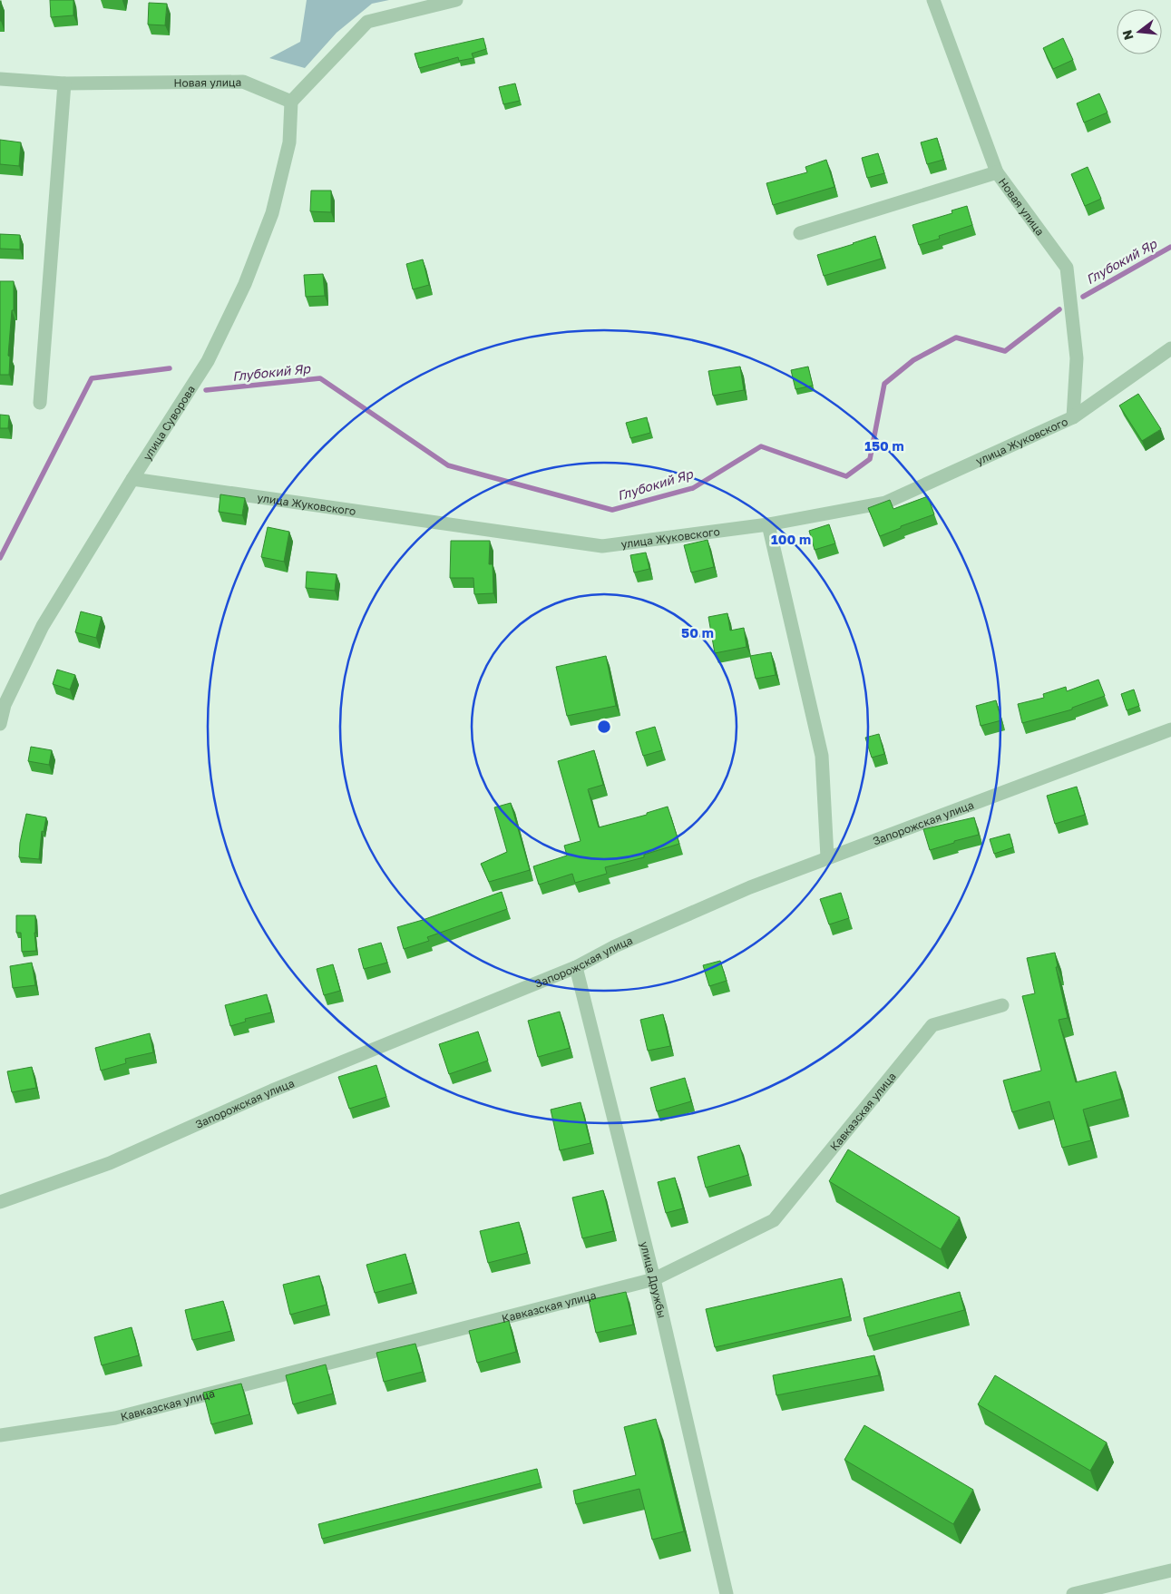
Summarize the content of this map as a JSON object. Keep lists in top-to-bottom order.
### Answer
{
  "streets": {
    "street": [
      "Новая улица",
      "улица Суворова",
      "улица Жуковского",
      "Запорожская улица",
      "Кавказская улица",
      "улица Дружбы"
    ]
  },
  "crossings": [
    ["Новая улица", "улица Суворова"],
    ["Новая улица", "улица Жуковского"],
    ["улица Суворова", "улица Жуковского"],
    ["Запорожская улица", "улица Дружбы"],
    ["Кавказская улица", "улица Дружбы"]
  ],
  "water": ["Глубокий Яр"],
  "north": "left",
  "rings": ["150 m", "100 m", "50 m"]
}
